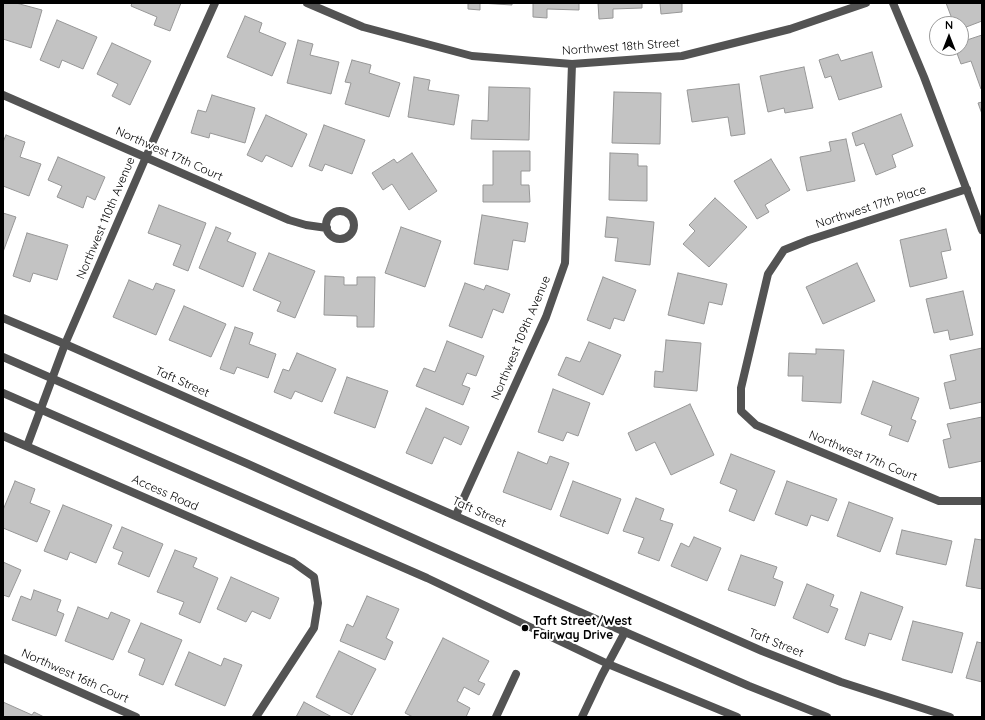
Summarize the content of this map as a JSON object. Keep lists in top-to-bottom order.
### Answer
{
  "streets": {
    "street": [
      "Northwest 18th Street",
      "Northwest 17th Court",
      "Northwest 17th Place",
      "Northwest 110th Avenue",
      "Northwest 109th Avenue",
      "Taft Street",
      "Access Road",
      "Northwest 16th Court"
    ]
  },
  "crossings": [
    ["Northwest 18th Street", "Northwest 109th Avenue"],
    ["Northwest 17th Court", "Northwest 17th Place"],
    ["Northwest 17th Court", "Northwest 110th Avenue"],
    ["Northwest 110th Avenue", "Taft Street"],
    ["Northwest 110th Avenue", "Access Road"],
    ["Northwest 109th Avenue", "Taft Street"]
  ],
  "places": ["Taft Street/West Fairway Drive"],
  "north": "top"
}
